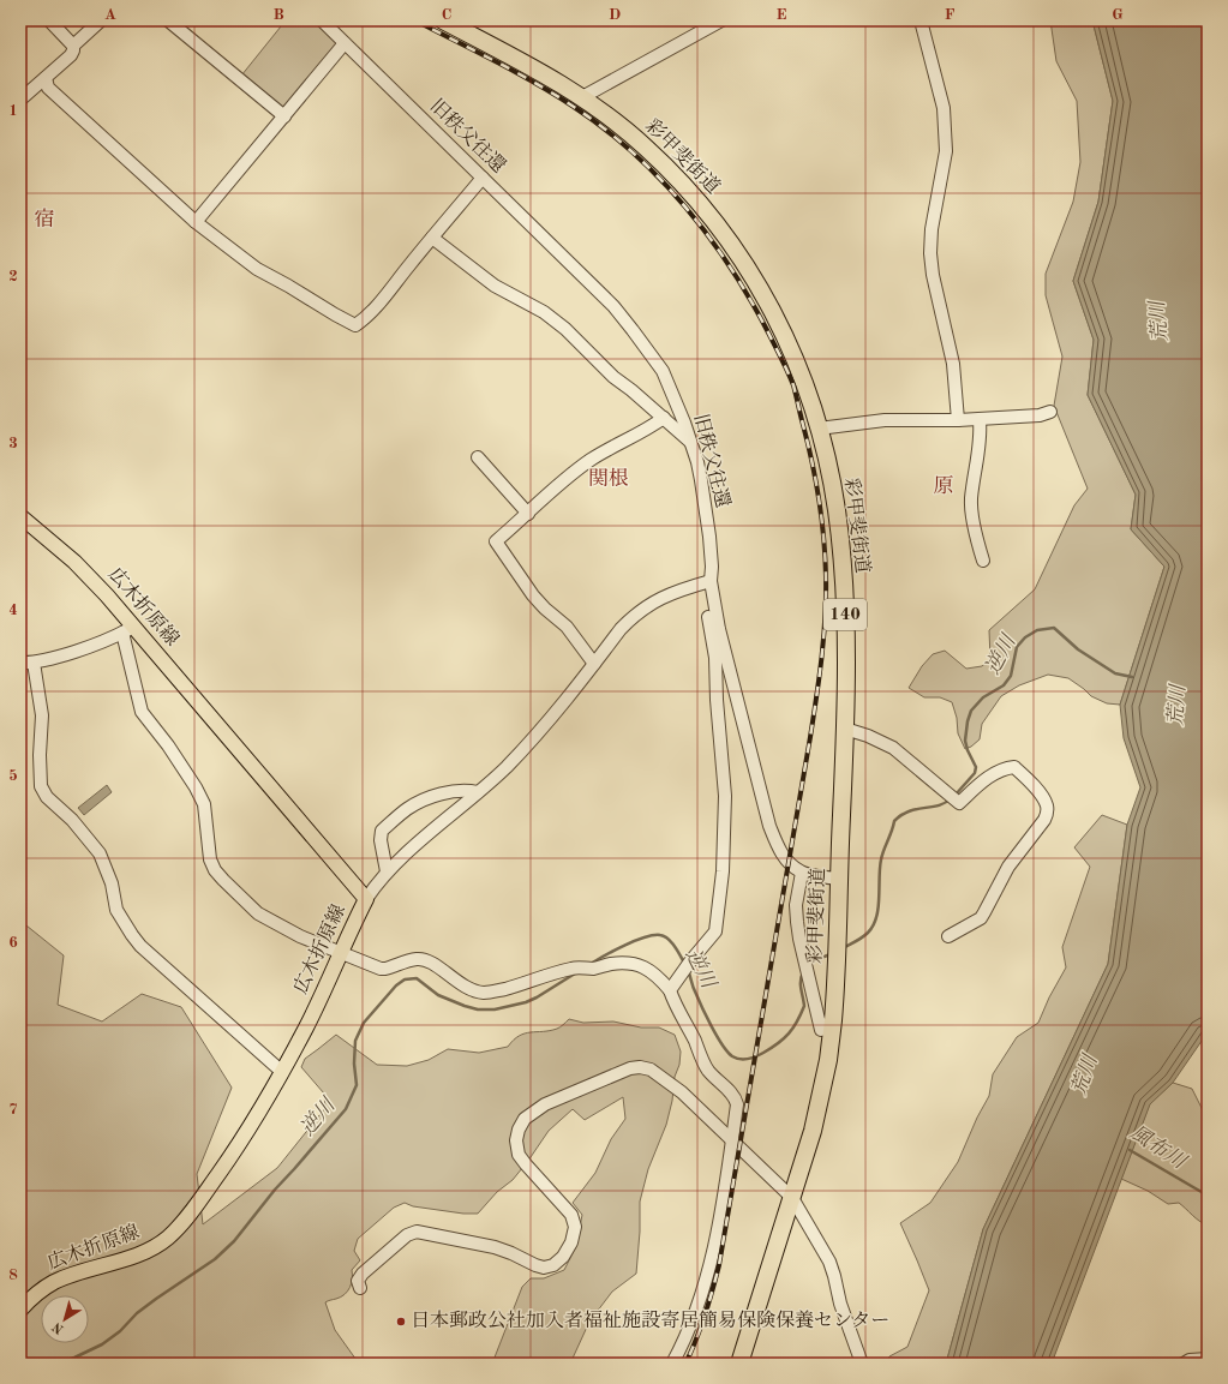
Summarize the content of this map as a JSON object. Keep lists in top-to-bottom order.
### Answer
{
  "streets": {
    "highway": ["彩甲斐街道", "140"],
    "main road": ["広木折原線"],
    "street": ["旧秩父往還"]
  },
  "districts": ["宿", "関根", "原"],
  "water": ["荒川", "逆川", "風布川"],
  "places": ["日本郵政公社加入者福祉施設寄居簡易保険保養センター"],
  "north": "bottom left",
  "grid": {
    "columns": [
      "A",
      "B",
      "C",
      "D",
      "E",
      "F",
      "G"
    ],
    "rows": [
      "1",
      "2",
      "3",
      "4",
      "5",
      "6",
      "7",
      "8"
    ]
  }
}
